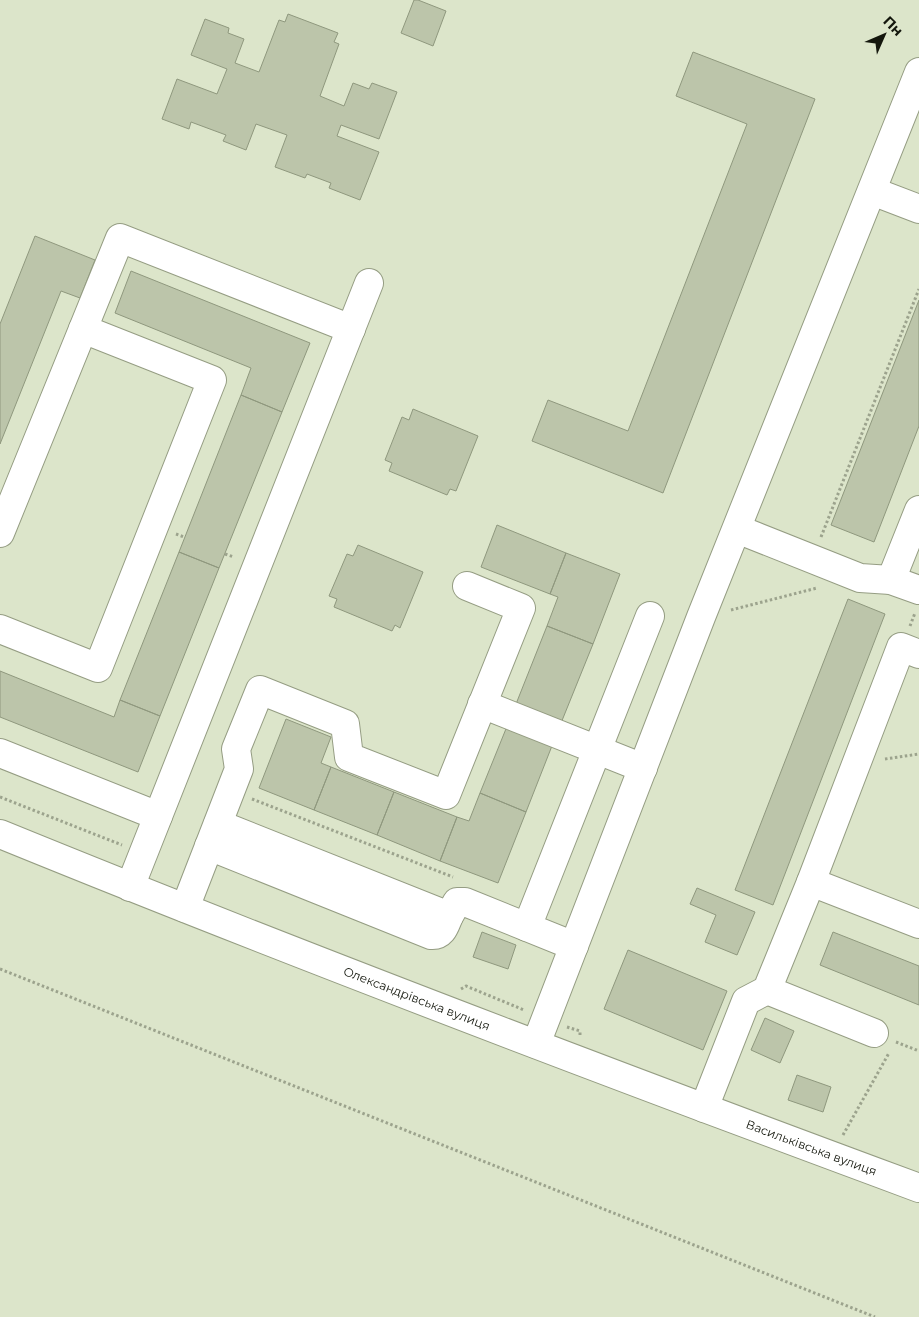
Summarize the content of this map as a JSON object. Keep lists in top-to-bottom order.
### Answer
{
  "streets": {
    "street": ["Олександрівська вулиця", "Васильківська вулиця"]
  },
  "crossings": [
    ["Олександрівська вулиця", "Васильківська вулиця"]
  ],
  "north": "top right"
}
